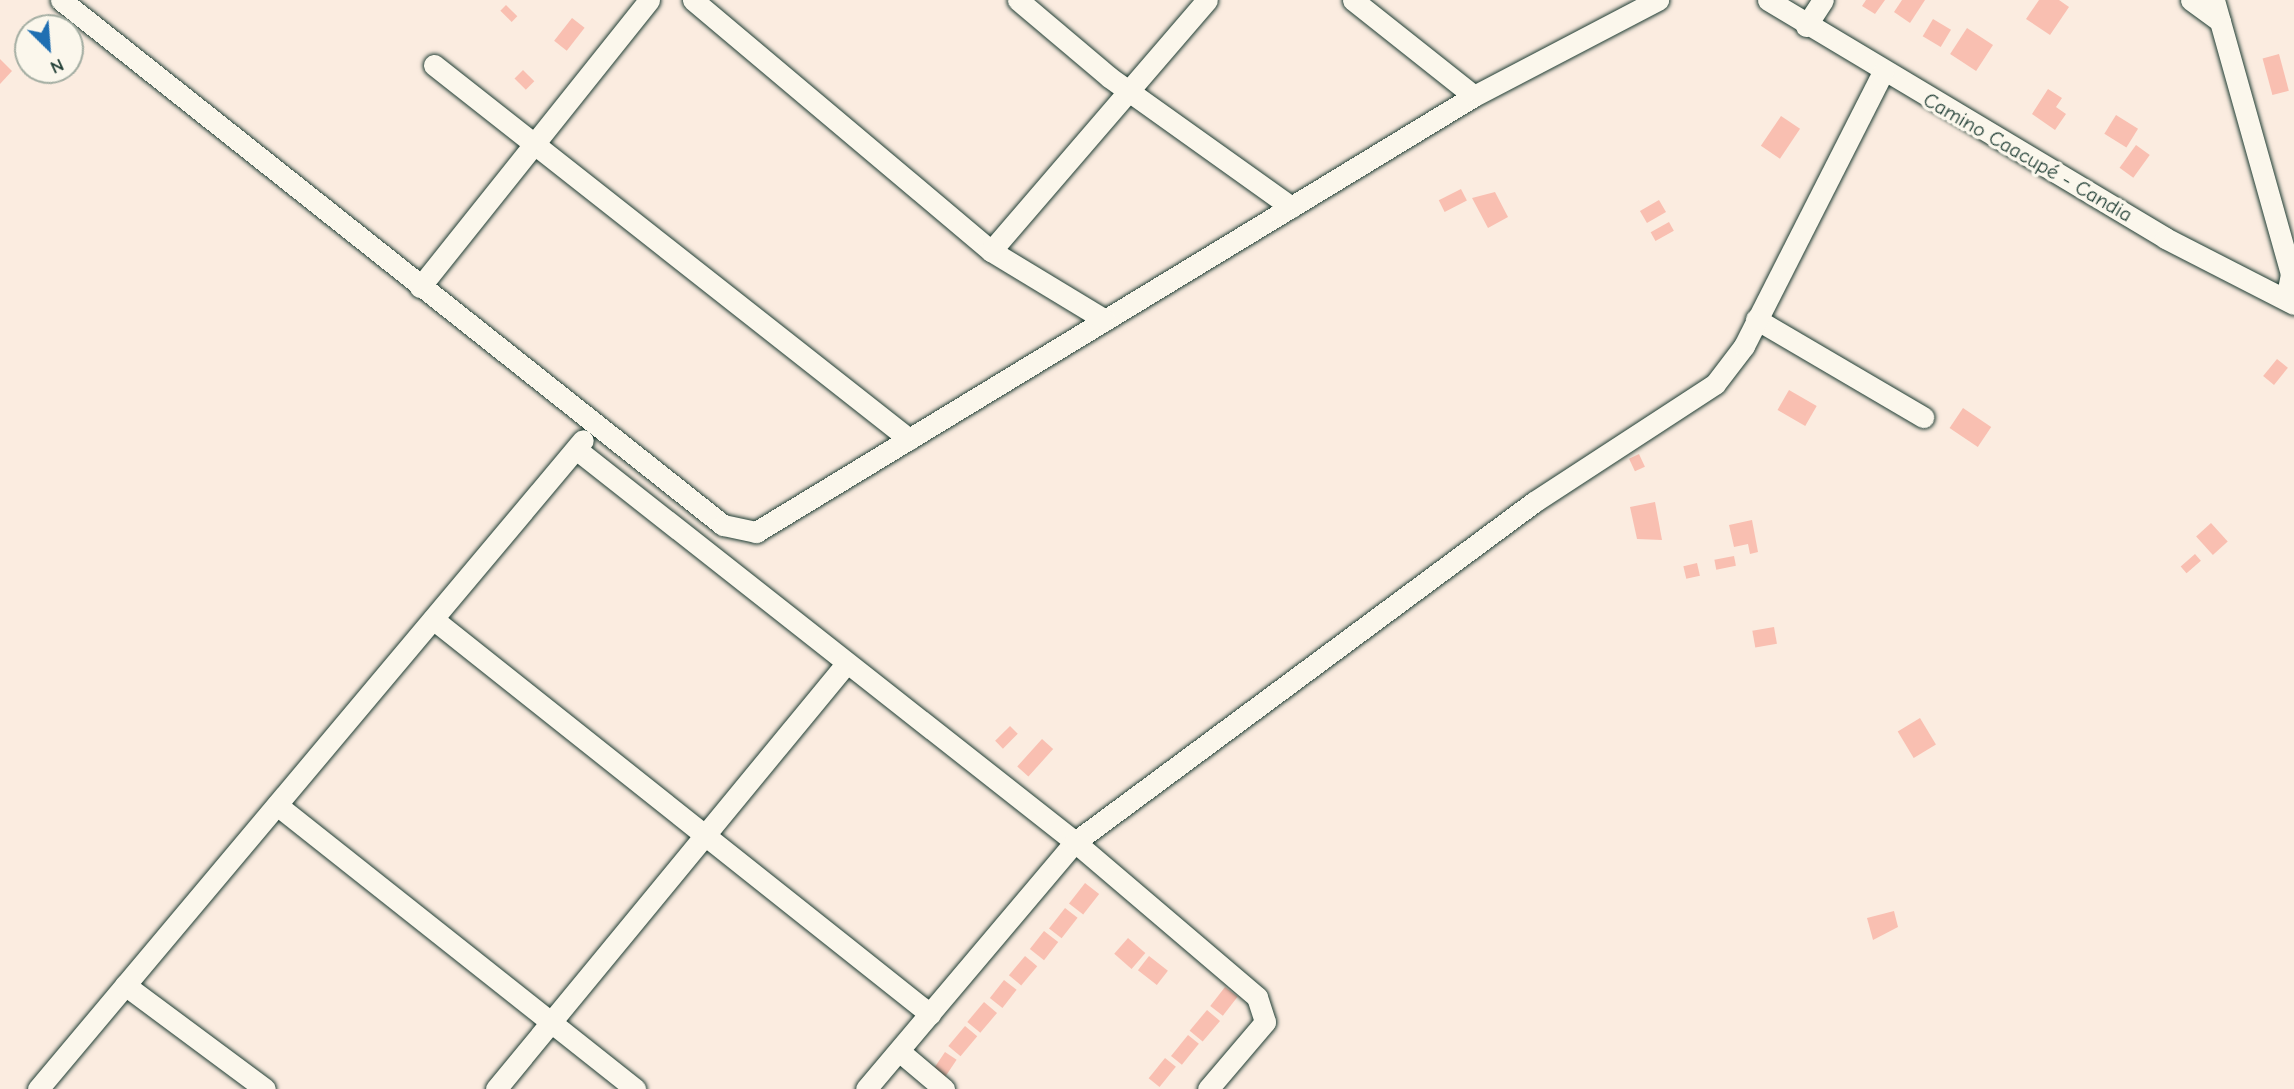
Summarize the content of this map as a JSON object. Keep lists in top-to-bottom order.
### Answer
{
  "streets": {
    "street": ["Camino Caacupé - Candia"]
  },
  "north": "bottom right"
}
